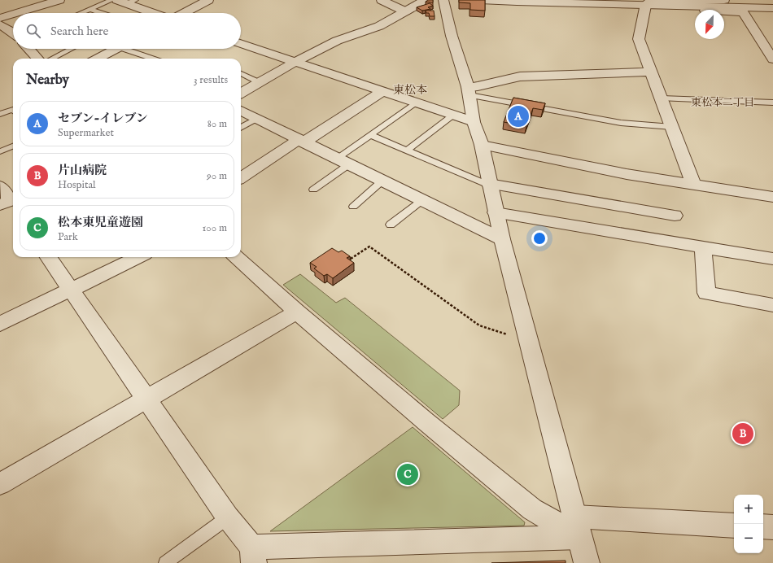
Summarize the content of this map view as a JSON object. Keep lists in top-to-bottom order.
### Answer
{
  "districts": ["東松本", "東松本二丁目"],
  "north": "bottom left",
  "page": {
    "search": "Search here",
    "heading": ["Nearby", "3 results"],
    "list": [
      {
        "mark": "A",
        "name": "セブン-イレブン",
        "note": "Supermarket",
        "value": "80 m"
      },
      {
        "mark": "B",
        "name": "片山病院",
        "note": "Hospital",
        "value": "90 m"
      },
      {
        "mark": "C",
        "name": "松本東児童遊園",
        "note": "Park",
        "value": "100 m"
      }
    ],
    "pins": ["A", "B", "C"],
    "map_buttons": ["+", "−"]
  }
}
